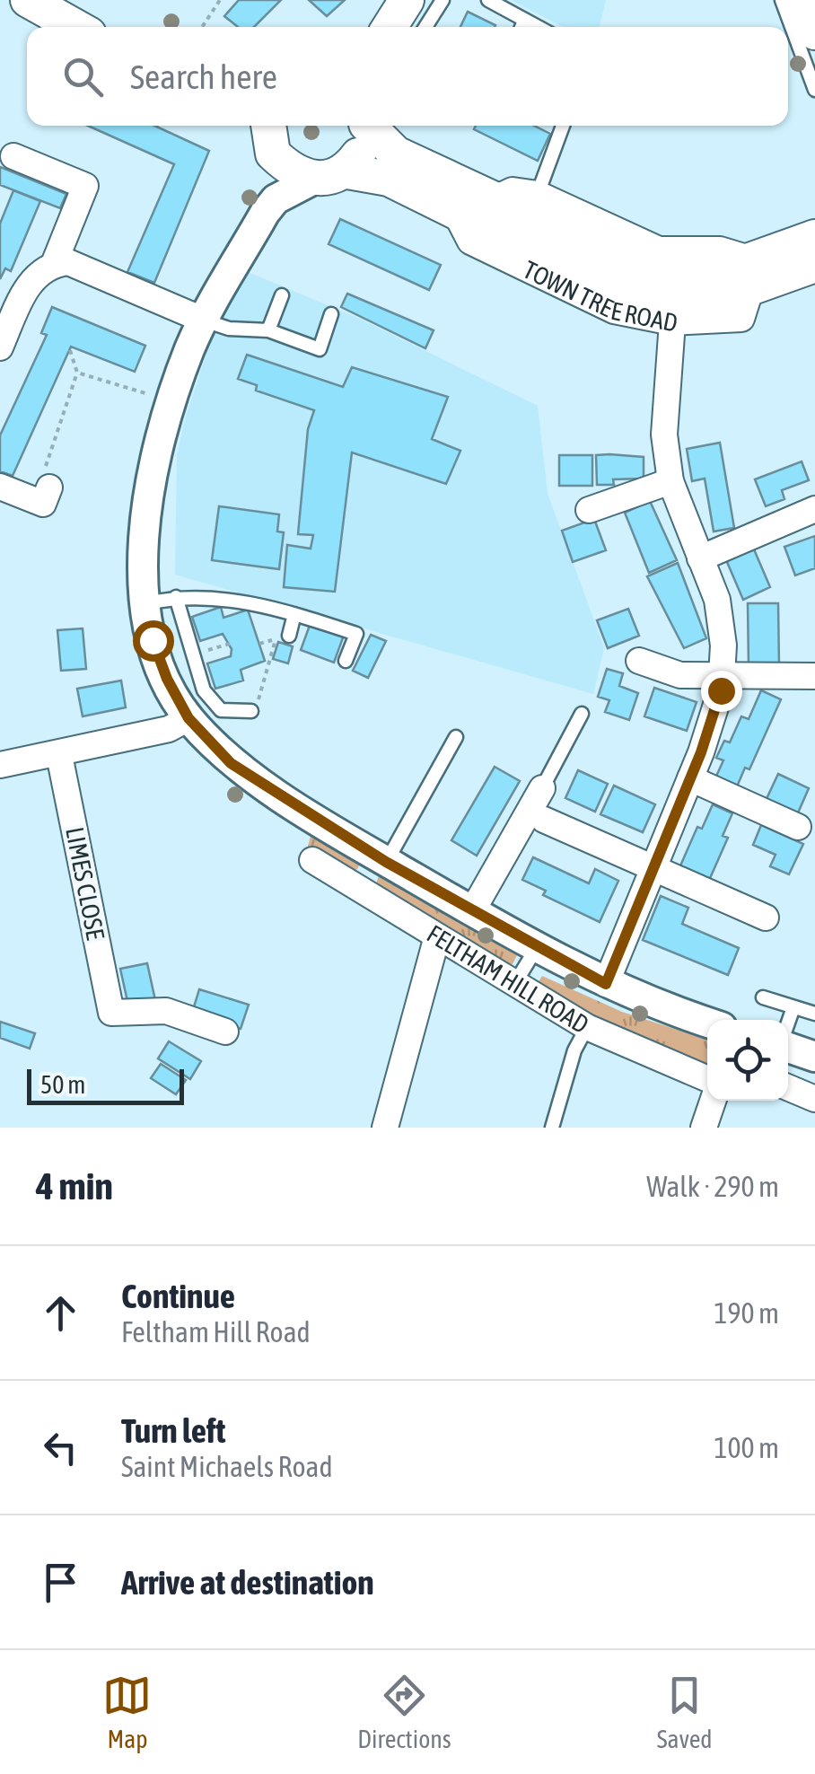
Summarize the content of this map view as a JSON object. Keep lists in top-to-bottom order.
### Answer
{
  "streets": {
    "main road": ["TOWN TREE ROAD"],
    "street": ["LIMES CLOSE", "FELTHAM HILL ROAD"]
  },
  "crossings": [
    ["TOWN TREE ROAD", "FELTHAM HILL ROAD"]
  ],
  "scale_bar": "50 m",
  "page": {
    "search": "Search here",
    "scale": "50 m",
    "heading": ["4 min", "Walk · 290 m"],
    "list": [
      ["Continue", "Feltham Hill Road", "190 m"],
      ["Turn left", "Saint Michaels Road", "100 m"],
      "Arrive at destination"
    ],
    "nav": ["Map", "Directions", "Saved"]
  }
}
